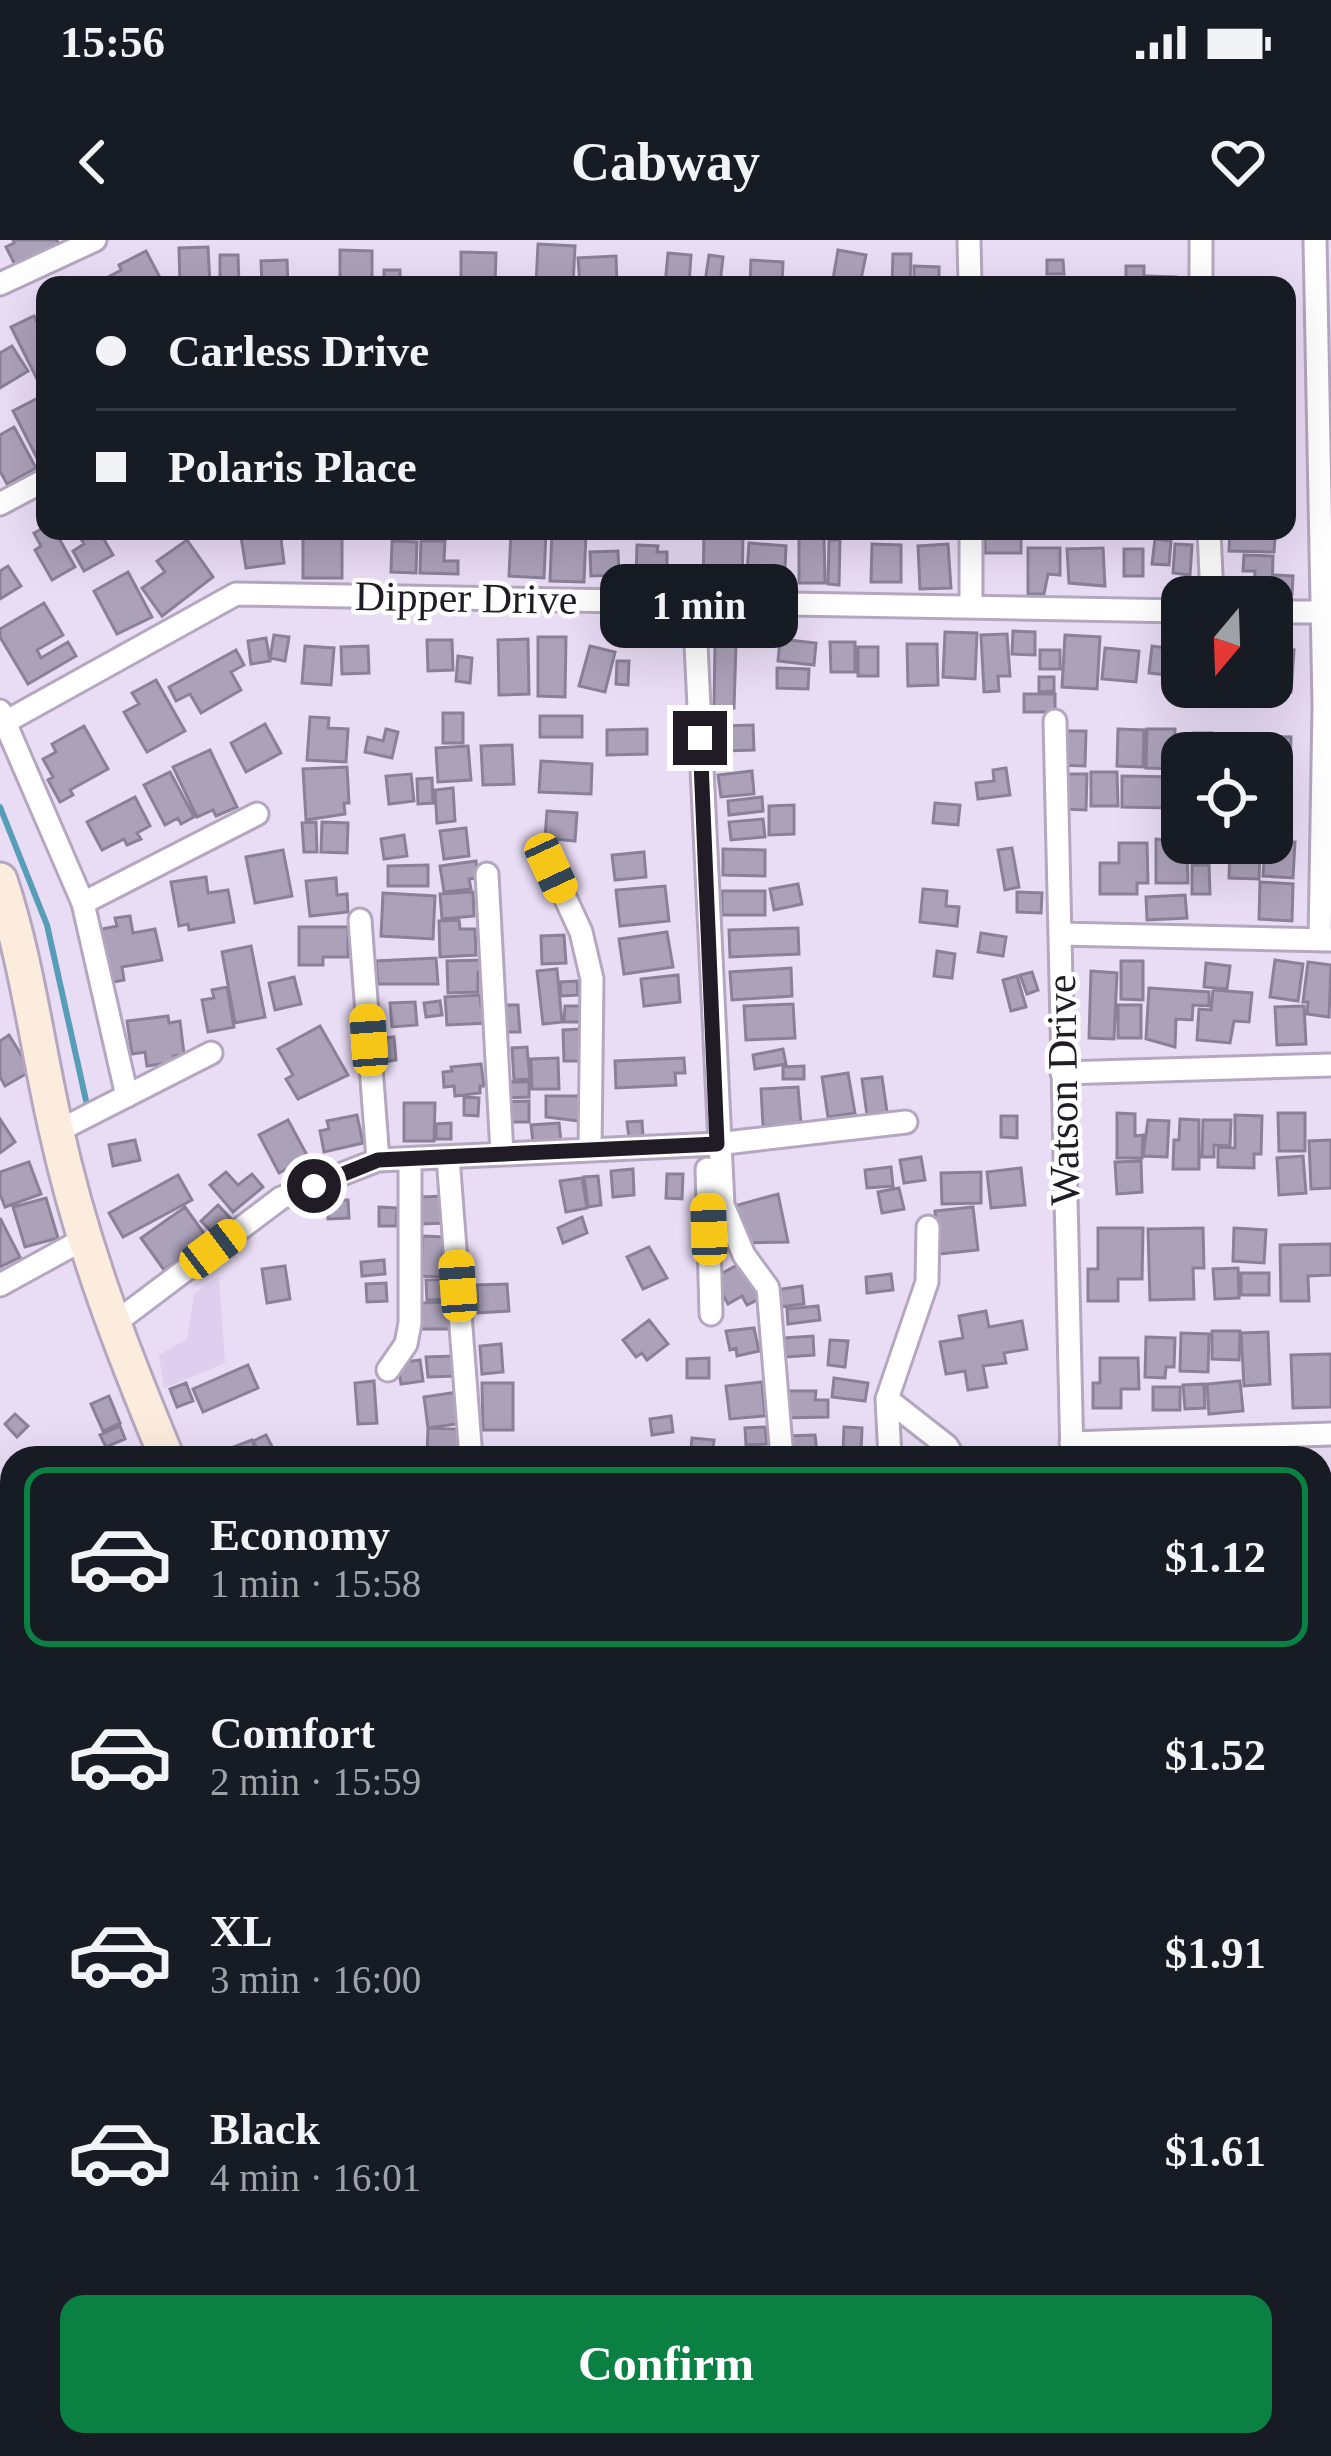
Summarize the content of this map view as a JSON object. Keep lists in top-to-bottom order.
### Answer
{
  "streets": {
    "street": ["Dipper Drive", "Watson Drive"]
  },
  "north": "bottom",
  "page": {
    "status": "15:56",
    "header": "Cabway",
    "banner": ["Carless Drive", "Polaris Place"],
    "bubble": "1 min",
    "list": [
      {
        "name": "Economy",
        "note": "1 min · 15:58",
        "value": "$1.12"
      },
      {
        "name": "Comfort",
        "note": "2 min · 15:59",
        "value": "$1.52"
      },
      {
        "name": "XL",
        "note": "3 min · 16:00",
        "value": "$1.91"
      },
      {
        "name": "Black",
        "note": "4 min · 16:01",
        "value": "$1.61"
      }
    ],
    "buttons": "Confirm"
  }
}
